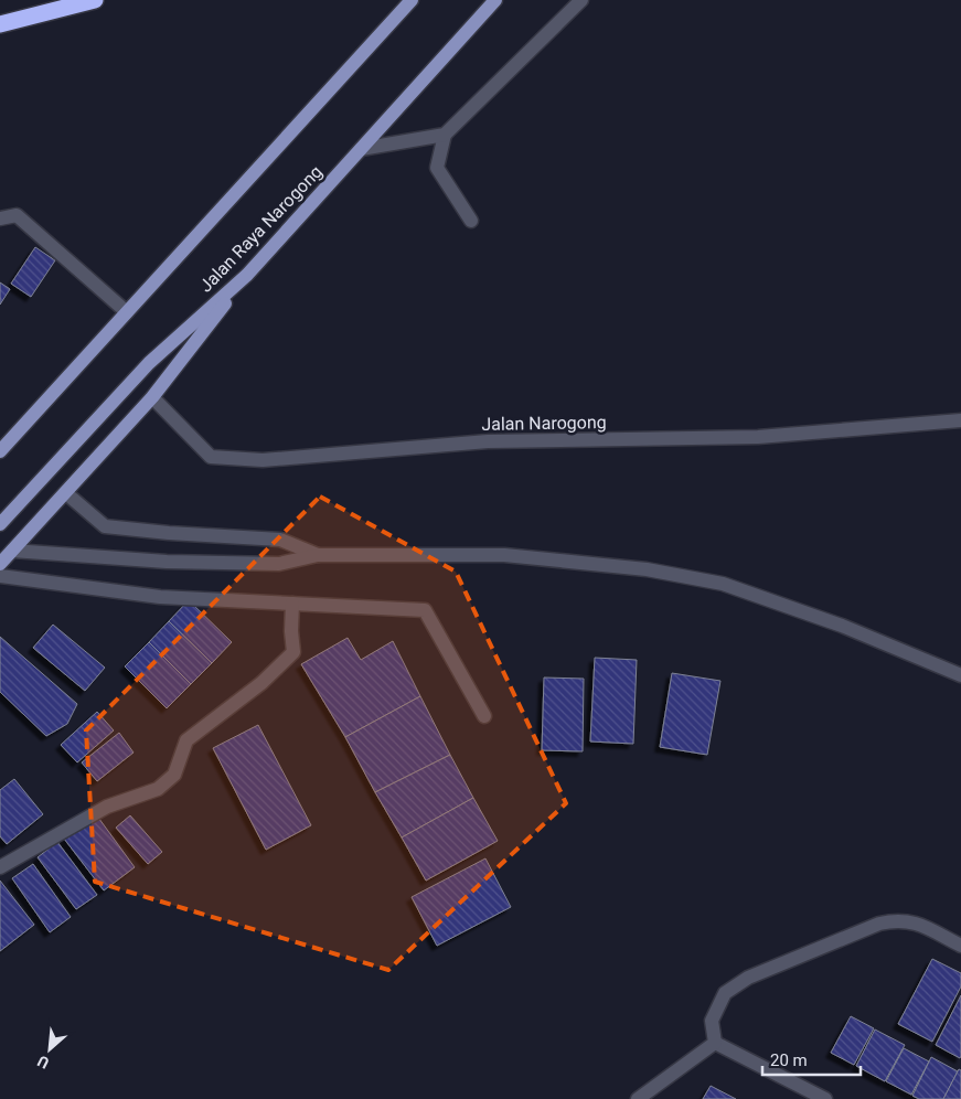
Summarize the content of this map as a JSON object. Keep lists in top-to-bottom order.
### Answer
{
  "streets": {
    "main road": ["Jalan Raya Narogong"],
    "street": ["Jalan Narogong"]
  },
  "scale_bar": "20 m",
  "north": "bottom left"
}
